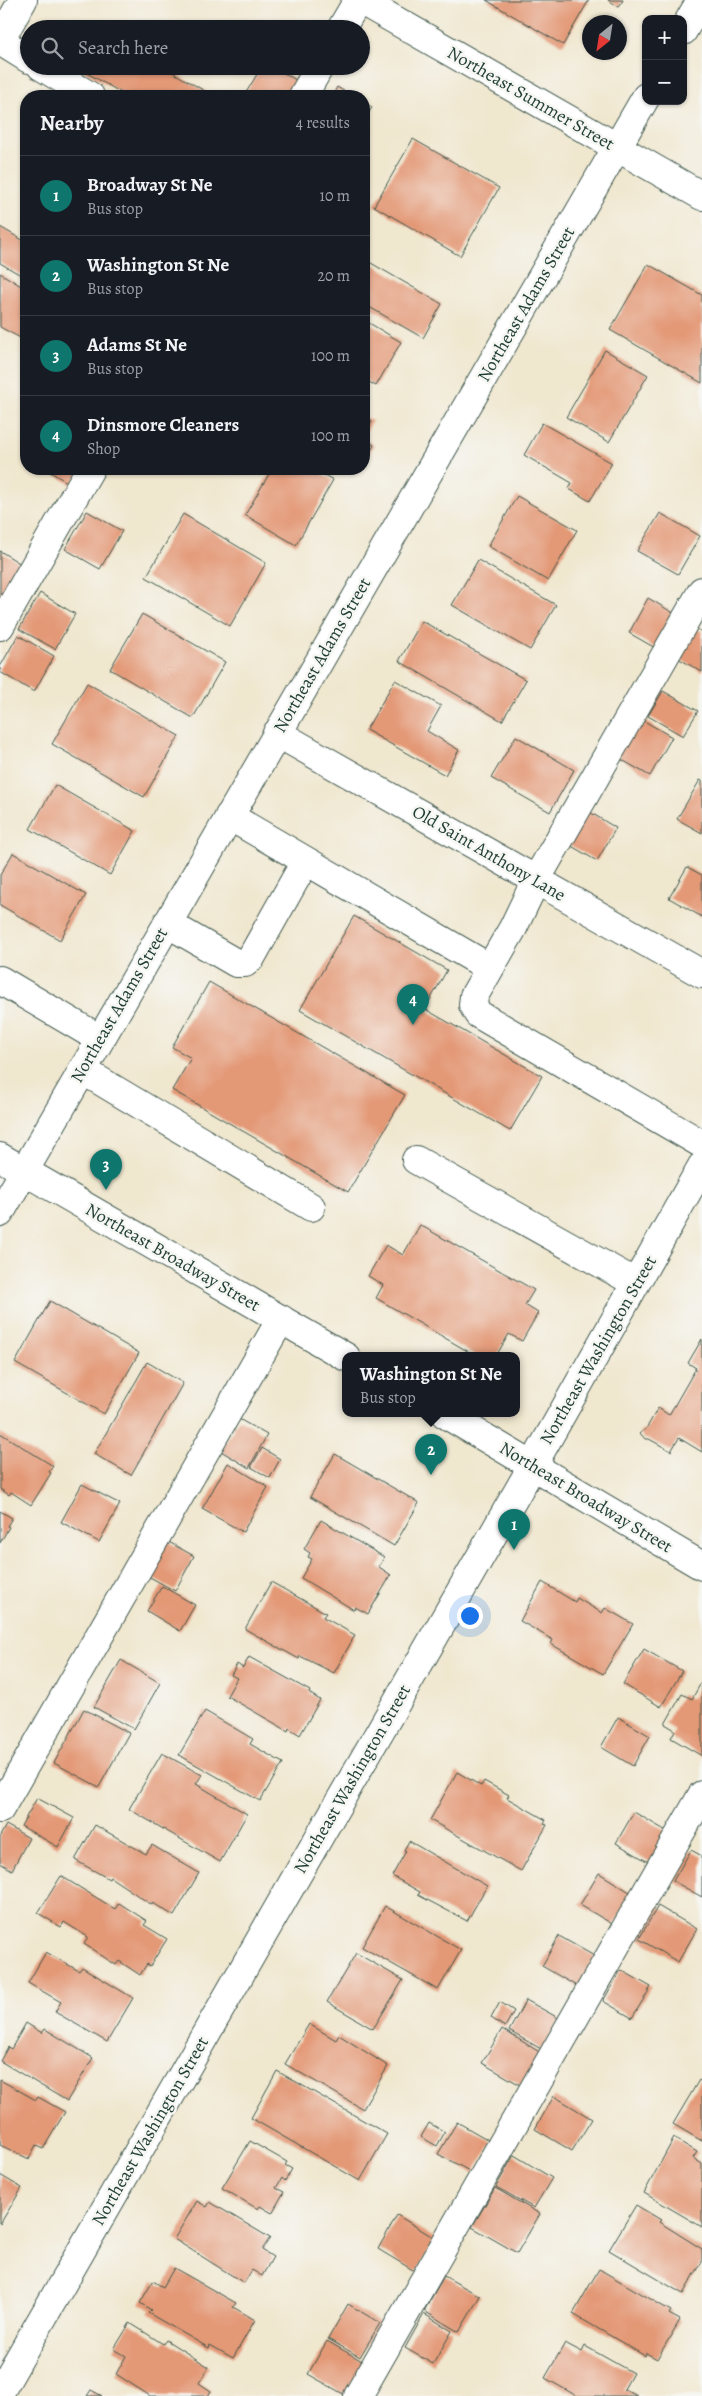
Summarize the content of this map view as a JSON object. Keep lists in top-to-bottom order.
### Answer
{
  "streets": {
    "street": [
      "Northeast Summer Street",
      "Northeast Adams Street",
      "Old Saint Anthony Lane",
      "Northeast Broadway Street",
      "Northeast Washington Street"
    ]
  },
  "crossings": [
    ["Northeast Summer Street", "Northeast Adams Street"],
    ["Northeast Adams Street", "Old Saint Anthony Lane"],
    ["Northeast Adams Street", "Northeast Broadway Street"],
    ["Northeast Broadway Street", "Northeast Washington Street"]
  ],
  "north": "bottom left",
  "page": {
    "map_buttons": ["+", "−"],
    "search": "Search here",
    "heading": ["Nearby", "4 results"],
    "list": [
      {
        "mark": "1",
        "name": "Broadway St Ne",
        "note": "Bus stop",
        "value": "10 m"
      },
      {
        "mark": "2",
        "name": "Washington St Ne",
        "note": "Bus stop",
        "value": "20 m"
      },
      {
        "mark": "3",
        "name": "Adams St Ne",
        "note": "Bus stop",
        "value": "100 m"
      },
      {
        "mark": "4",
        "name": "Dinsmore Cleaners",
        "note": "Shop",
        "value": "100 m"
      }
    ],
    "pins": [
      "4",
      "3",
      "2",
      "1"
    ],
    "popup": ["Washington St Ne", "Bus stop"]
  }
}
